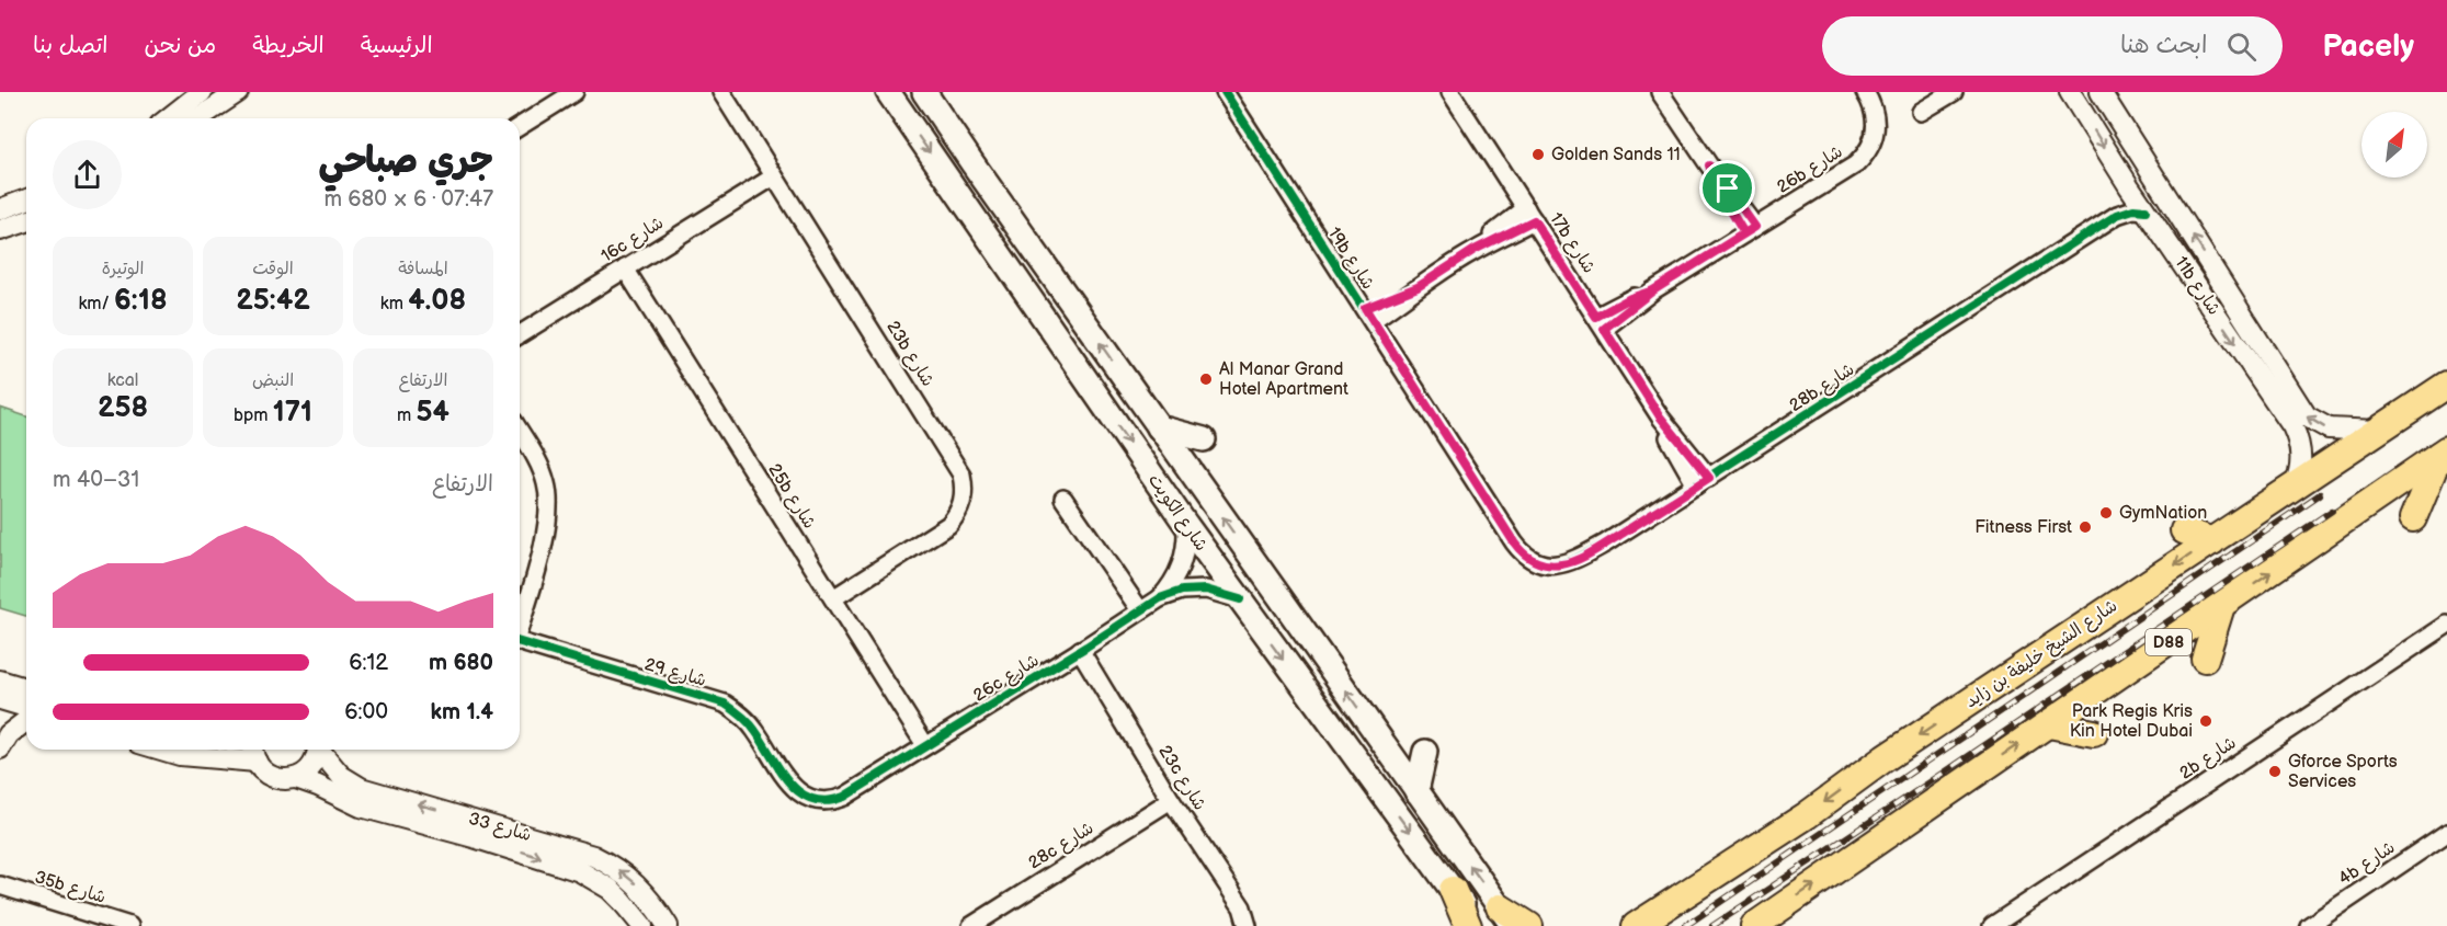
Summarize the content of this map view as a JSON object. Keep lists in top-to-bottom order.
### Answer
{
  "streets": {
    "main road": ["شارع الكويت", "D88", "شارع الشيخ خليفة بن زايد"],
    "street": [
      "26b شارع",
      "16c شارع",
      "17b شارع",
      "19b شارع",
      "11b شارع",
      "23b شارع",
      "28b شارع",
      "25b شارع",
      "شارع 29",
      "26c شارع",
      "2b شارع",
      "23c شارع",
      "شارع 33",
      "28c شارع",
      "4b شارع",
      "35b شارع"
    ]
  },
  "crossings": [
    ["26b شارع", "17b شارع"],
    ["16c شارع", "23b شارع"],
    ["16c شارع", "25b شارع"],
    ["17b شارع", "28b شارع"],
    ["19b شارع", "28b شارع"],
    ["11b شارع", "28b شارع"],
    ["11b شارع", "شارع الشيخ خليفة بن زايد"],
    ["23b شارع", "25b شارع"],
    ["25b شارع", "26c شارع"],
    ["شارع الكويت", "26c شارع"],
    ["شارع 29", "26c شارع"],
    ["26c شارع", "23c شارع"],
    ["23c شارع", "28c شارع"]
  ],
  "places": [
    "Golden Sands 11",
    "Al Manar Grand Hotel Apartment",
    "GymNation",
    "Fitness First",
    "Park Regis Kris Kin Hotel Dubai",
    "Gforce Sports Services"
  ],
  "north": "top right",
  "page": {
    "header": "Pacely",
    "search": "ابحث هنا",
    "nav": [
      "الرئيسية",
      "الخريطة",
      "من نحن",
      "اتصل بنا"
    ],
    "heading": ["جري صباحي", "07:47 · 6 × 680 m"],
    "stats": [
      ["المسافة", "4.08 km"],
      ["الوقت", "25:42"],
      ["الوتيرة", "6:18 /km"],
      ["الارتفاع", "54 m"],
      ["النبض", "171 bpm"],
      ["kcal", "258"]
    ],
    "chart": ["الارتفاع", "31–40 m"],
    "list": [
      {
        "name": "680 m",
        "note": "6:12"
      },
      {
        "name": "1.4 km",
        "note": "6:00"
      }
    ]
  }
}
